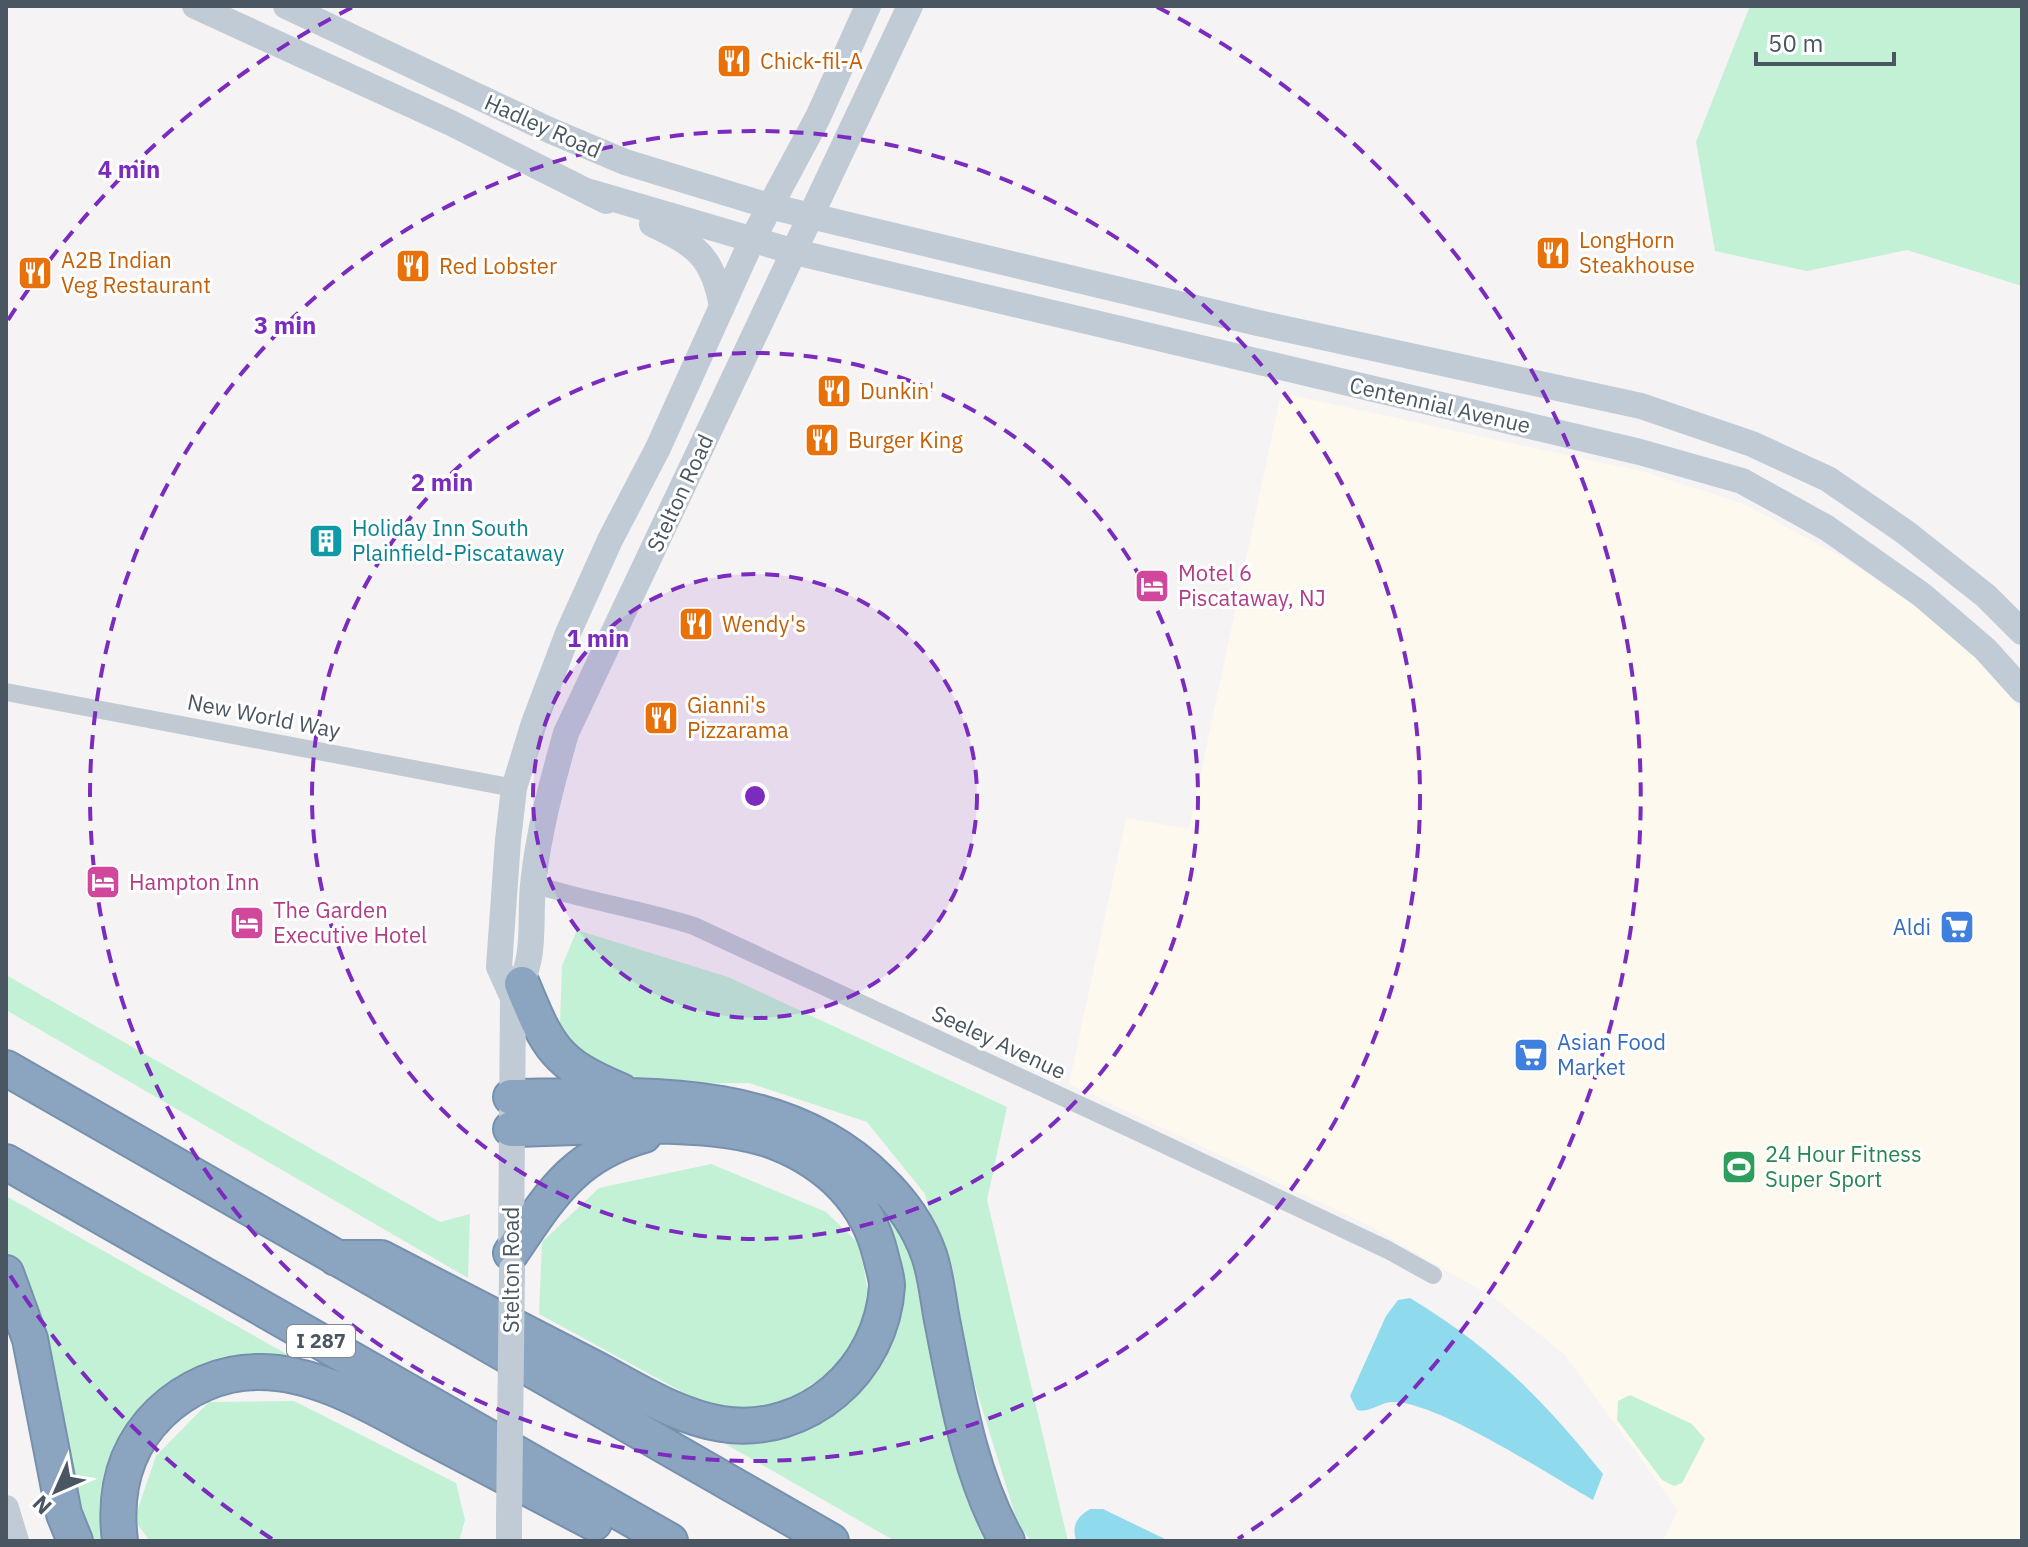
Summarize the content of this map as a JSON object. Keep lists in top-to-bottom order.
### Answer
{
  "streets": {
    "highway": ["I 287"],
    "main road": ["Hadley Road", "Centennial Avenue", "Stelton Road"],
    "street": ["New World Way", "Seeley Avenue"]
  },
  "crossings": [
    ["Hadley Road", "Centennial Avenue"],
    ["Hadley Road", "Stelton Road"],
    ["Centennial Avenue", "Stelton Road"],
    ["Stelton Road", "New World Way"],
    ["Stelton Road", "Seeley Avenue"]
  ],
  "places": {
    "restaurant": [
      "Chick-fil-A",
      "LongHorn Steakhouse",
      "Red Lobster",
      "A2B Indian Veg Restaurant",
      "Dunkin'",
      "Burger King",
      "Wendy's",
      "Gianni's Pizzarama"
    ],
    "building": ["Holiday Inn South Plainfield-Piscataway"],
    "hotel": ["Motel 6 Piscataway, NJ", "Hampton Inn", "The Garden Executive Hotel"],
    "supermarket": ["Aldi", "Asian Food Market"],
    "sports": ["24 Hour Fitness Super Sport"]
  },
  "scale_bar": "50 m",
  "north": "bottom left",
  "rings": [
    "4 min",
    "3 min",
    "2 min",
    "1 min"
  ]
}
